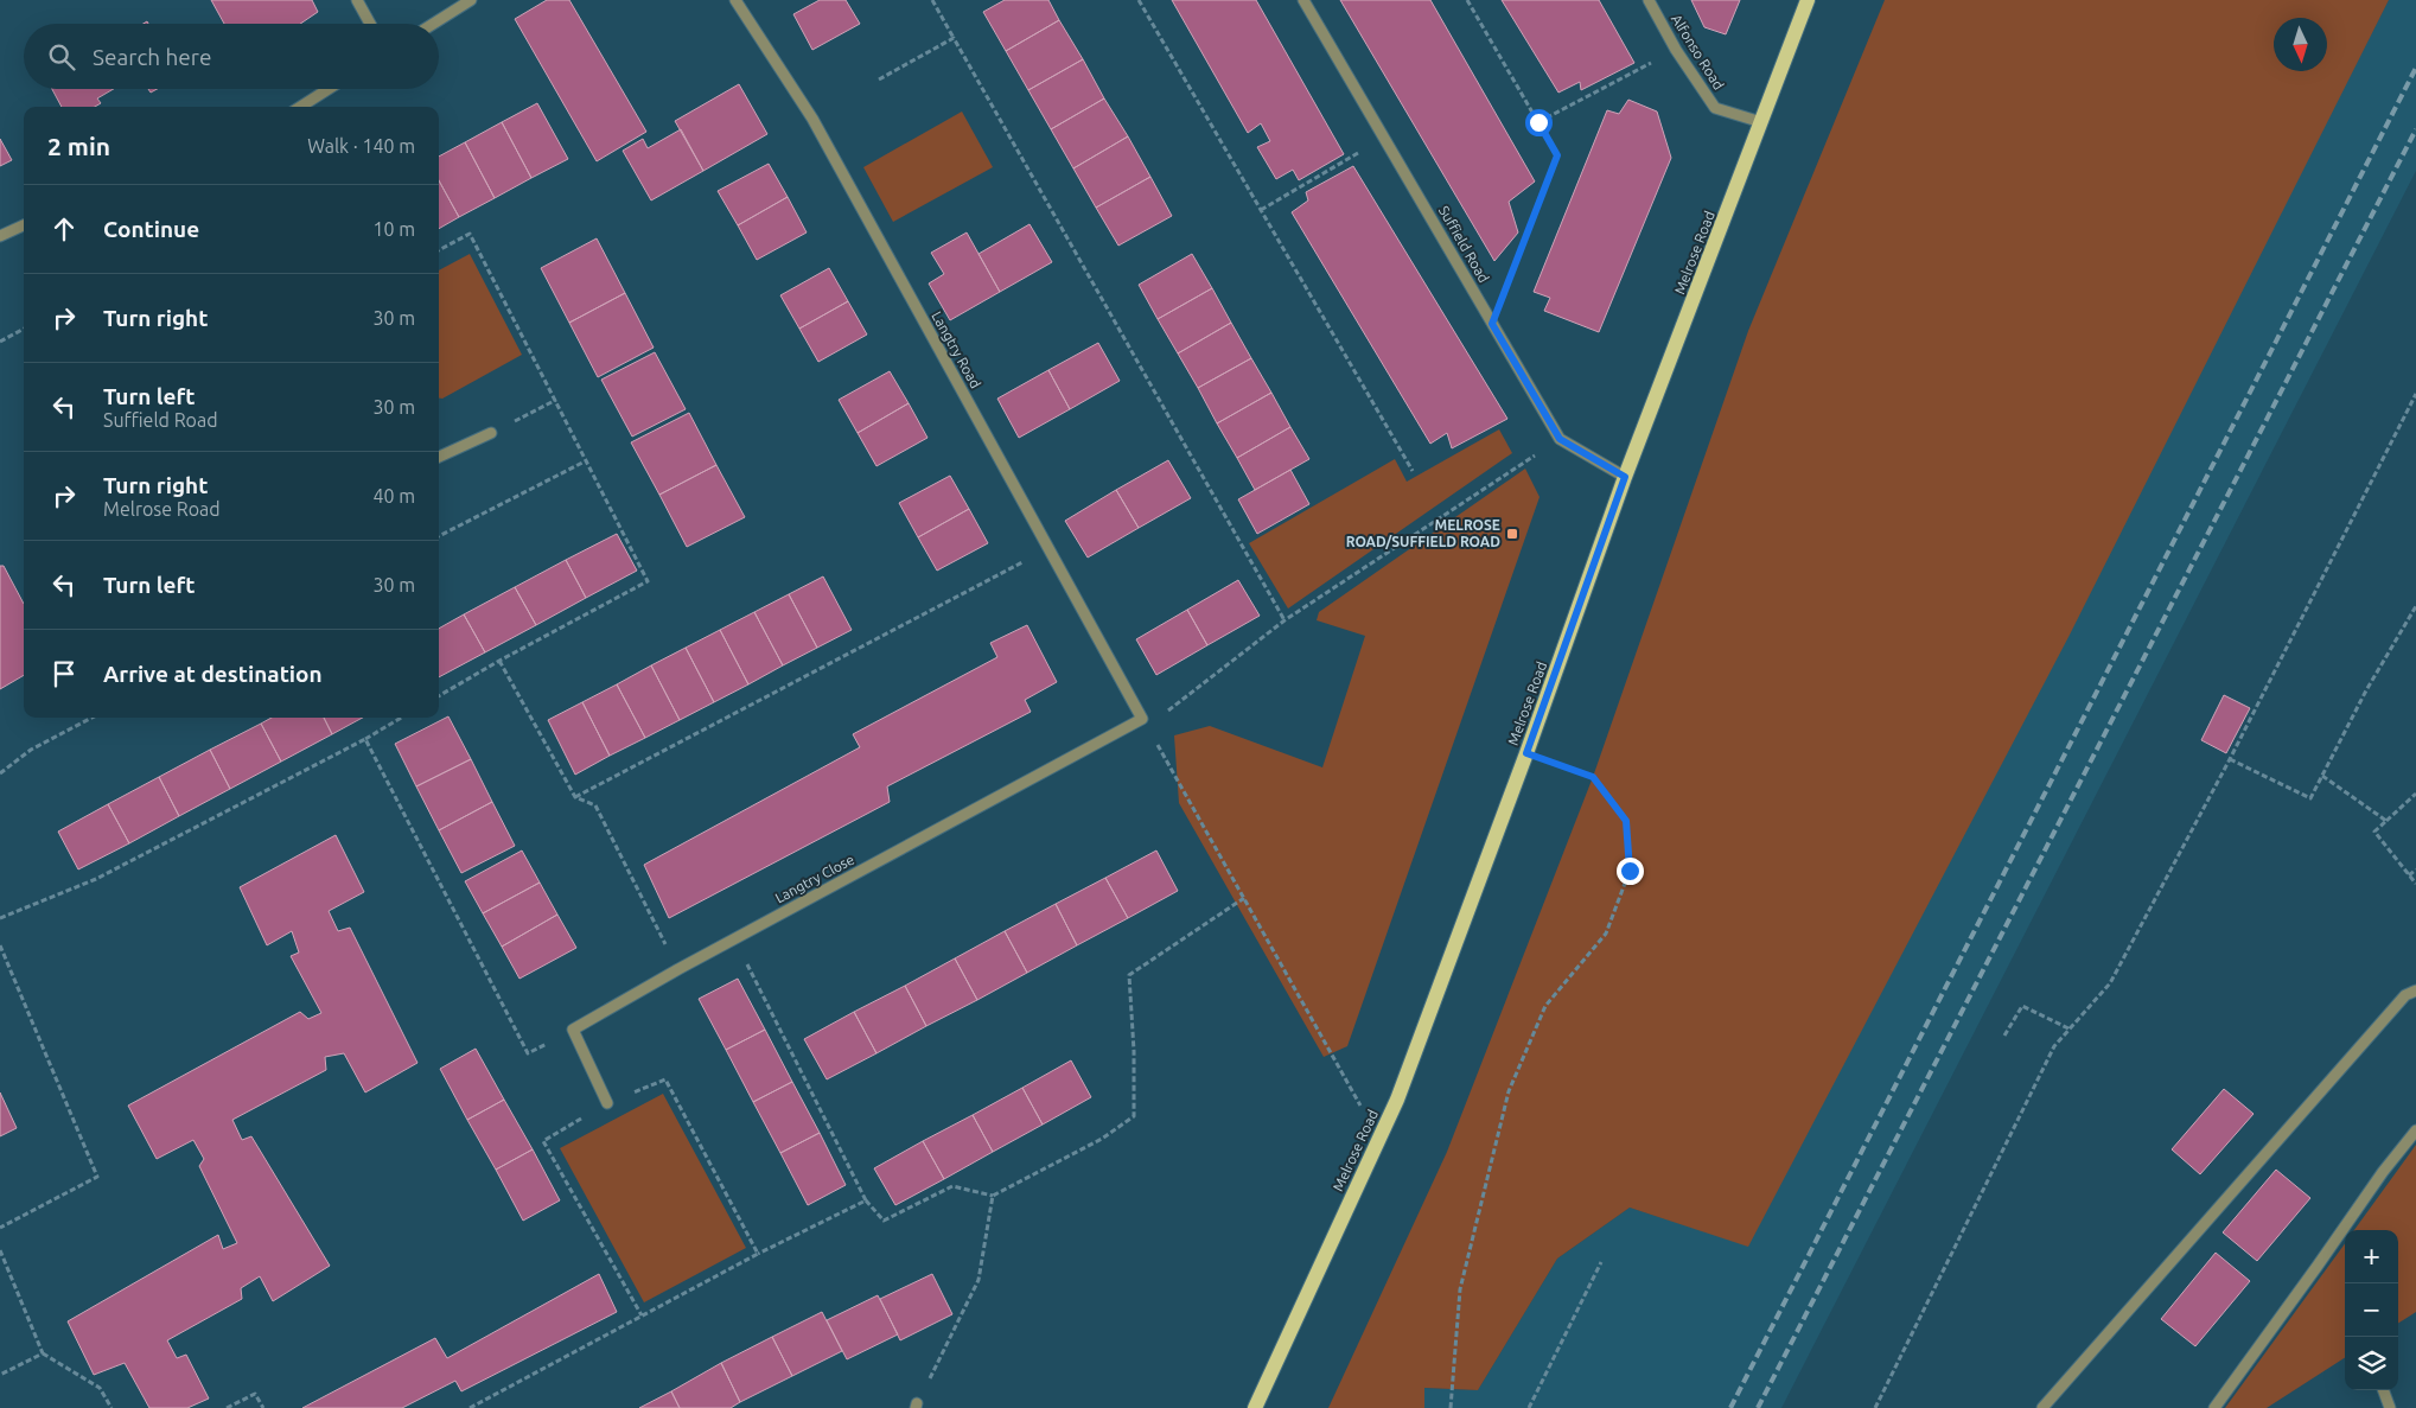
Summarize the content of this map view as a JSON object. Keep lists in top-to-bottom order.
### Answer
{
  "streets": {
    "main road": ["Melrose Road"],
    "street": [
      "Alfonso Road",
      "Suffield Road",
      "Langtry Road",
      "Langtry Close"
    ]
  },
  "crossings": [
    ["Alfonso Road", "Melrose Road"],
    ["Suffield Road", "Melrose Road"],
    ["Langtry Road", "Langtry Close"]
  ],
  "places": {
    "transit": ["MELROSE ROAD/SUFFIELD ROAD"]
  },
  "north": "bottom",
  "page": {
    "search": "Search here",
    "heading": ["2 min", "Walk · 140 m"],
    "list": [
      ["Continue", "10 m"],
      ["Turn right", "30 m"],
      ["Turn left", "Suffield Road", "30 m"],
      ["Turn right", "Melrose Road", "40 m"],
      ["Turn left", "30 m"],
      "Arrive at destination"
    ],
    "map_buttons": ["+", "−"]
  }
}
